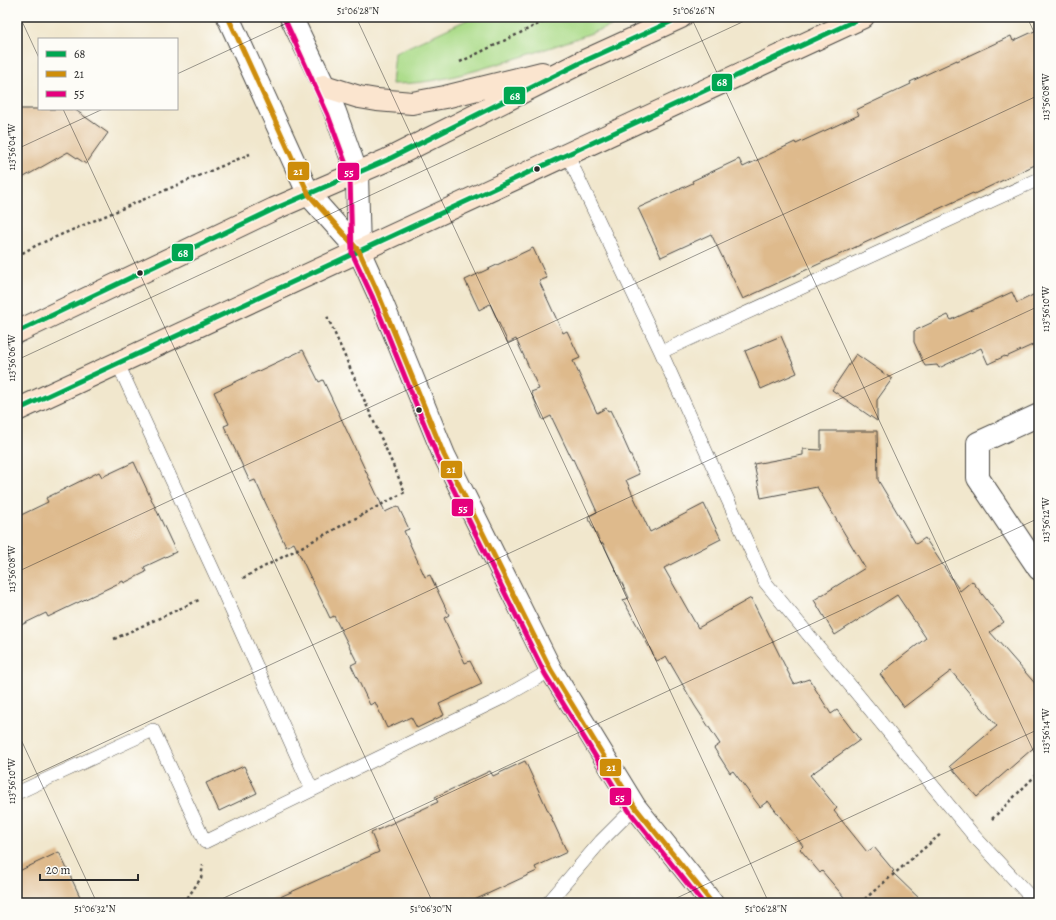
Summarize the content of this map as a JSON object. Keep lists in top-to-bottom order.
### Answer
{
  "lines": ["transit line 68", "transit line 21", "transit line 55"],
  "legend": ["68", "21", "55"],
  "scale_bar": "20 m",
  "coordinates": [
    "51°06'28\"N",
    "51°06'26\"N",
    "113°56'08\"W",
    "113°56'04\"W",
    "113°56'10\"W",
    "113°56'06\"W",
    "113°56'12\"W",
    "113°56'14\"W",
    "51°06'32\"N",
    "51°06'30\"N"
  ]
}
